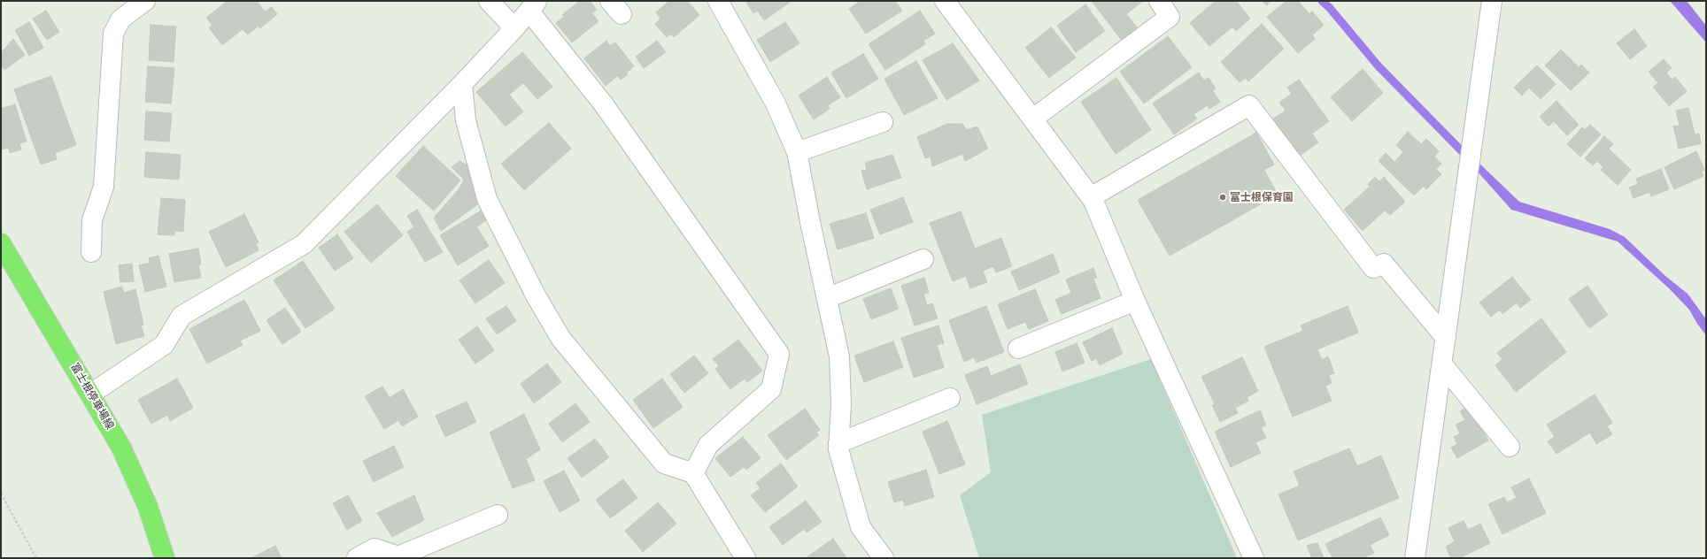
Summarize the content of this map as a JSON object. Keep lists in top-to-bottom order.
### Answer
{
  "streets": {
    "main road": ["富士根停車場線"]
  },
  "places": ["富士根保育園"]
}
